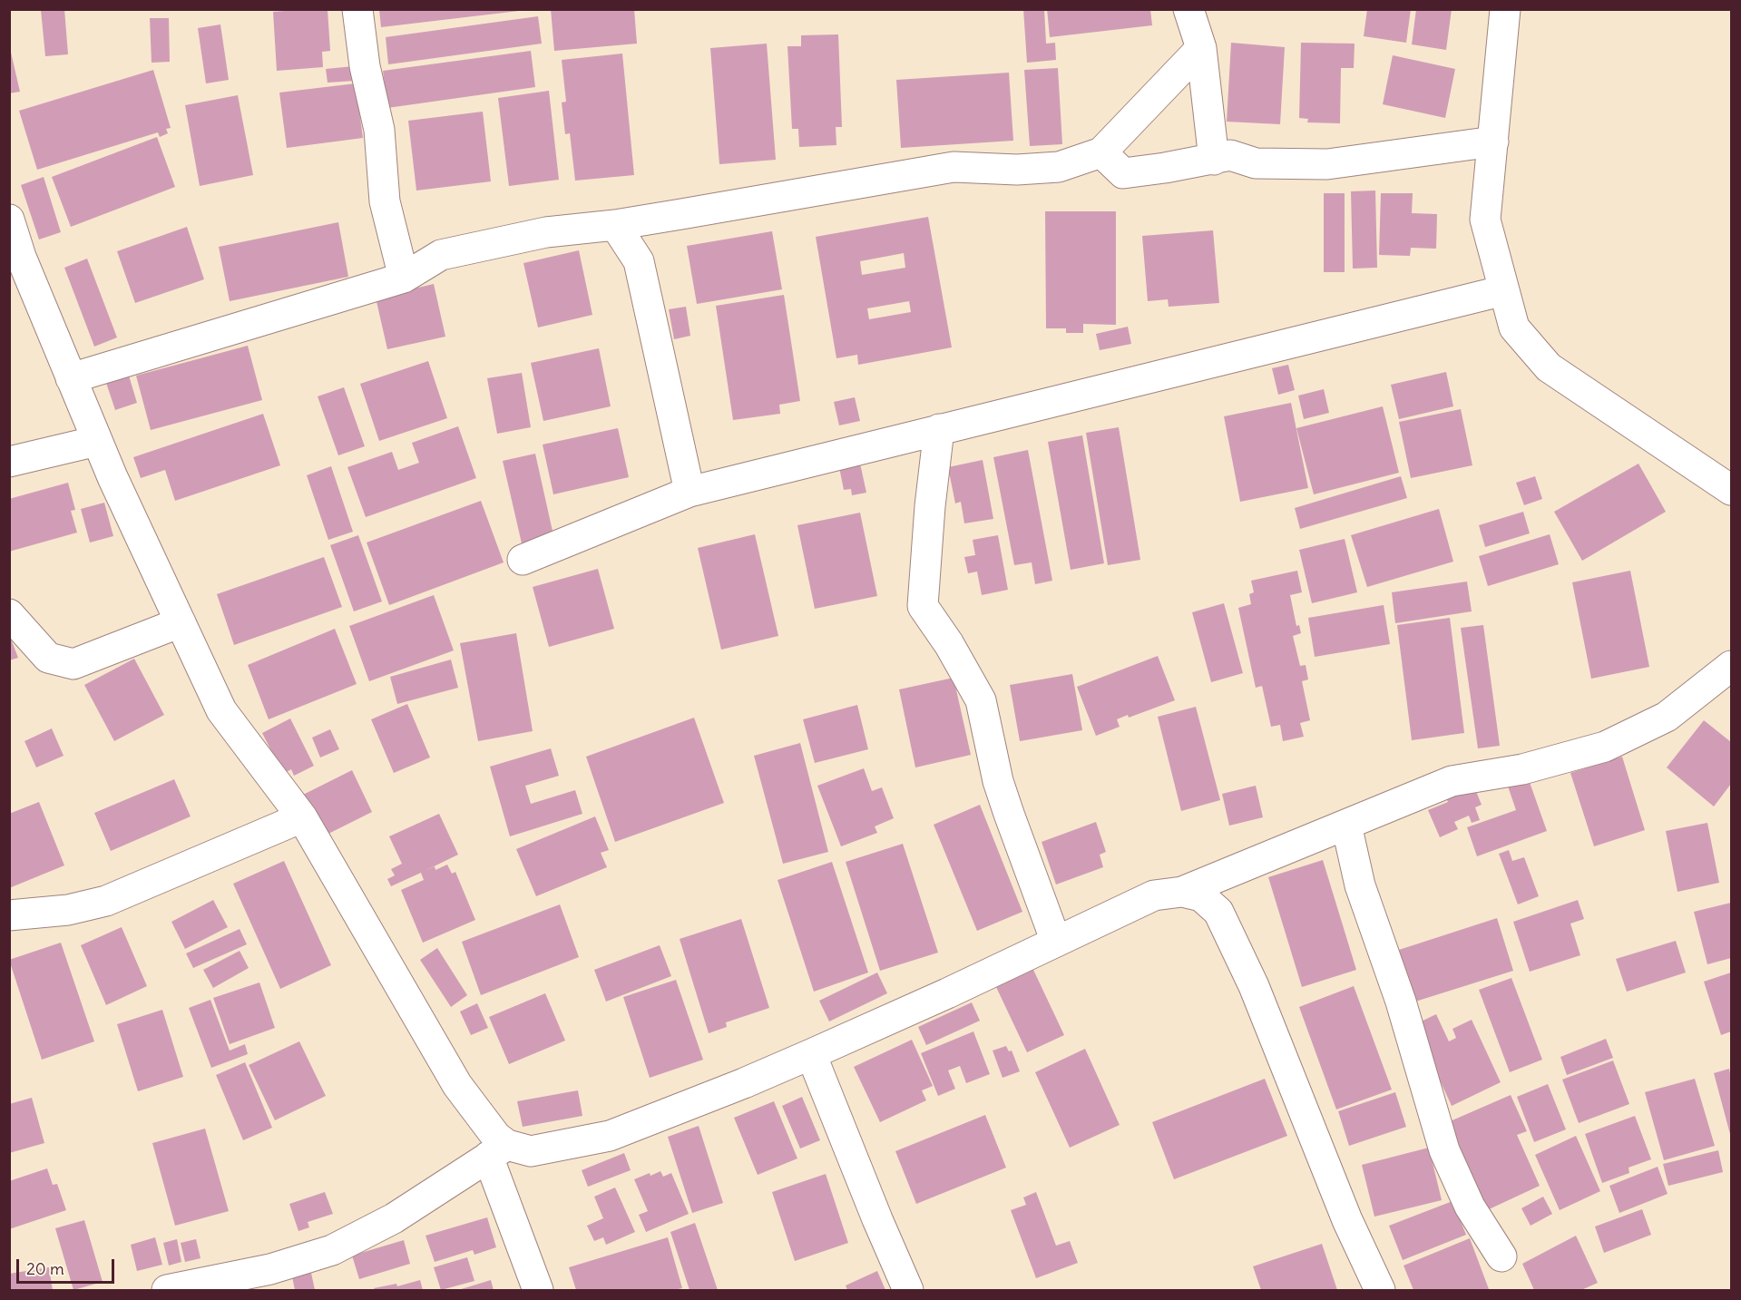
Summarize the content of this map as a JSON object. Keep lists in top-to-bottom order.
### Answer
{
  "scale_bar": "20 m"
}
